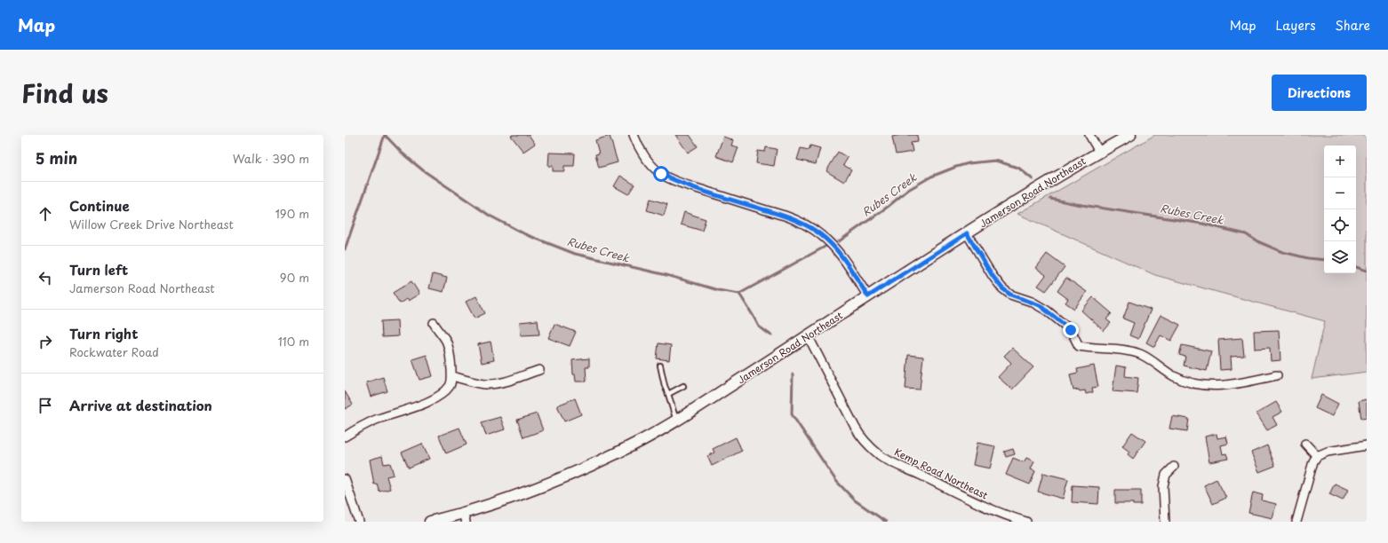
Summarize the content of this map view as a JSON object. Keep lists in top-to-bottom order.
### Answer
{
  "streets": {
    "street": ["Jamerson Road Northeast", "Kemp Road Northeast"]
  },
  "crossings": [
    ["Jamerson Road Northeast", "Kemp Road Northeast"]
  ],
  "water": ["Rubes Creek"],
  "page": {
    "header": "Map",
    "nav": ["Map", "Layers", "Share"],
    "title": "Find us",
    "buttons": "Directions",
    "heading": ["5 min", "Walk · 390 m"],
    "map_buttons": ["+", "−"],
    "list": [
      ["Continue", "Willow Creek Drive Northeast", "190 m"],
      ["Turn left", "Jamerson Road Northeast", "90 m"],
      ["Turn right", "Rockwater Road", "110 m"],
      "Arrive at destination"
    ]
  }
}
